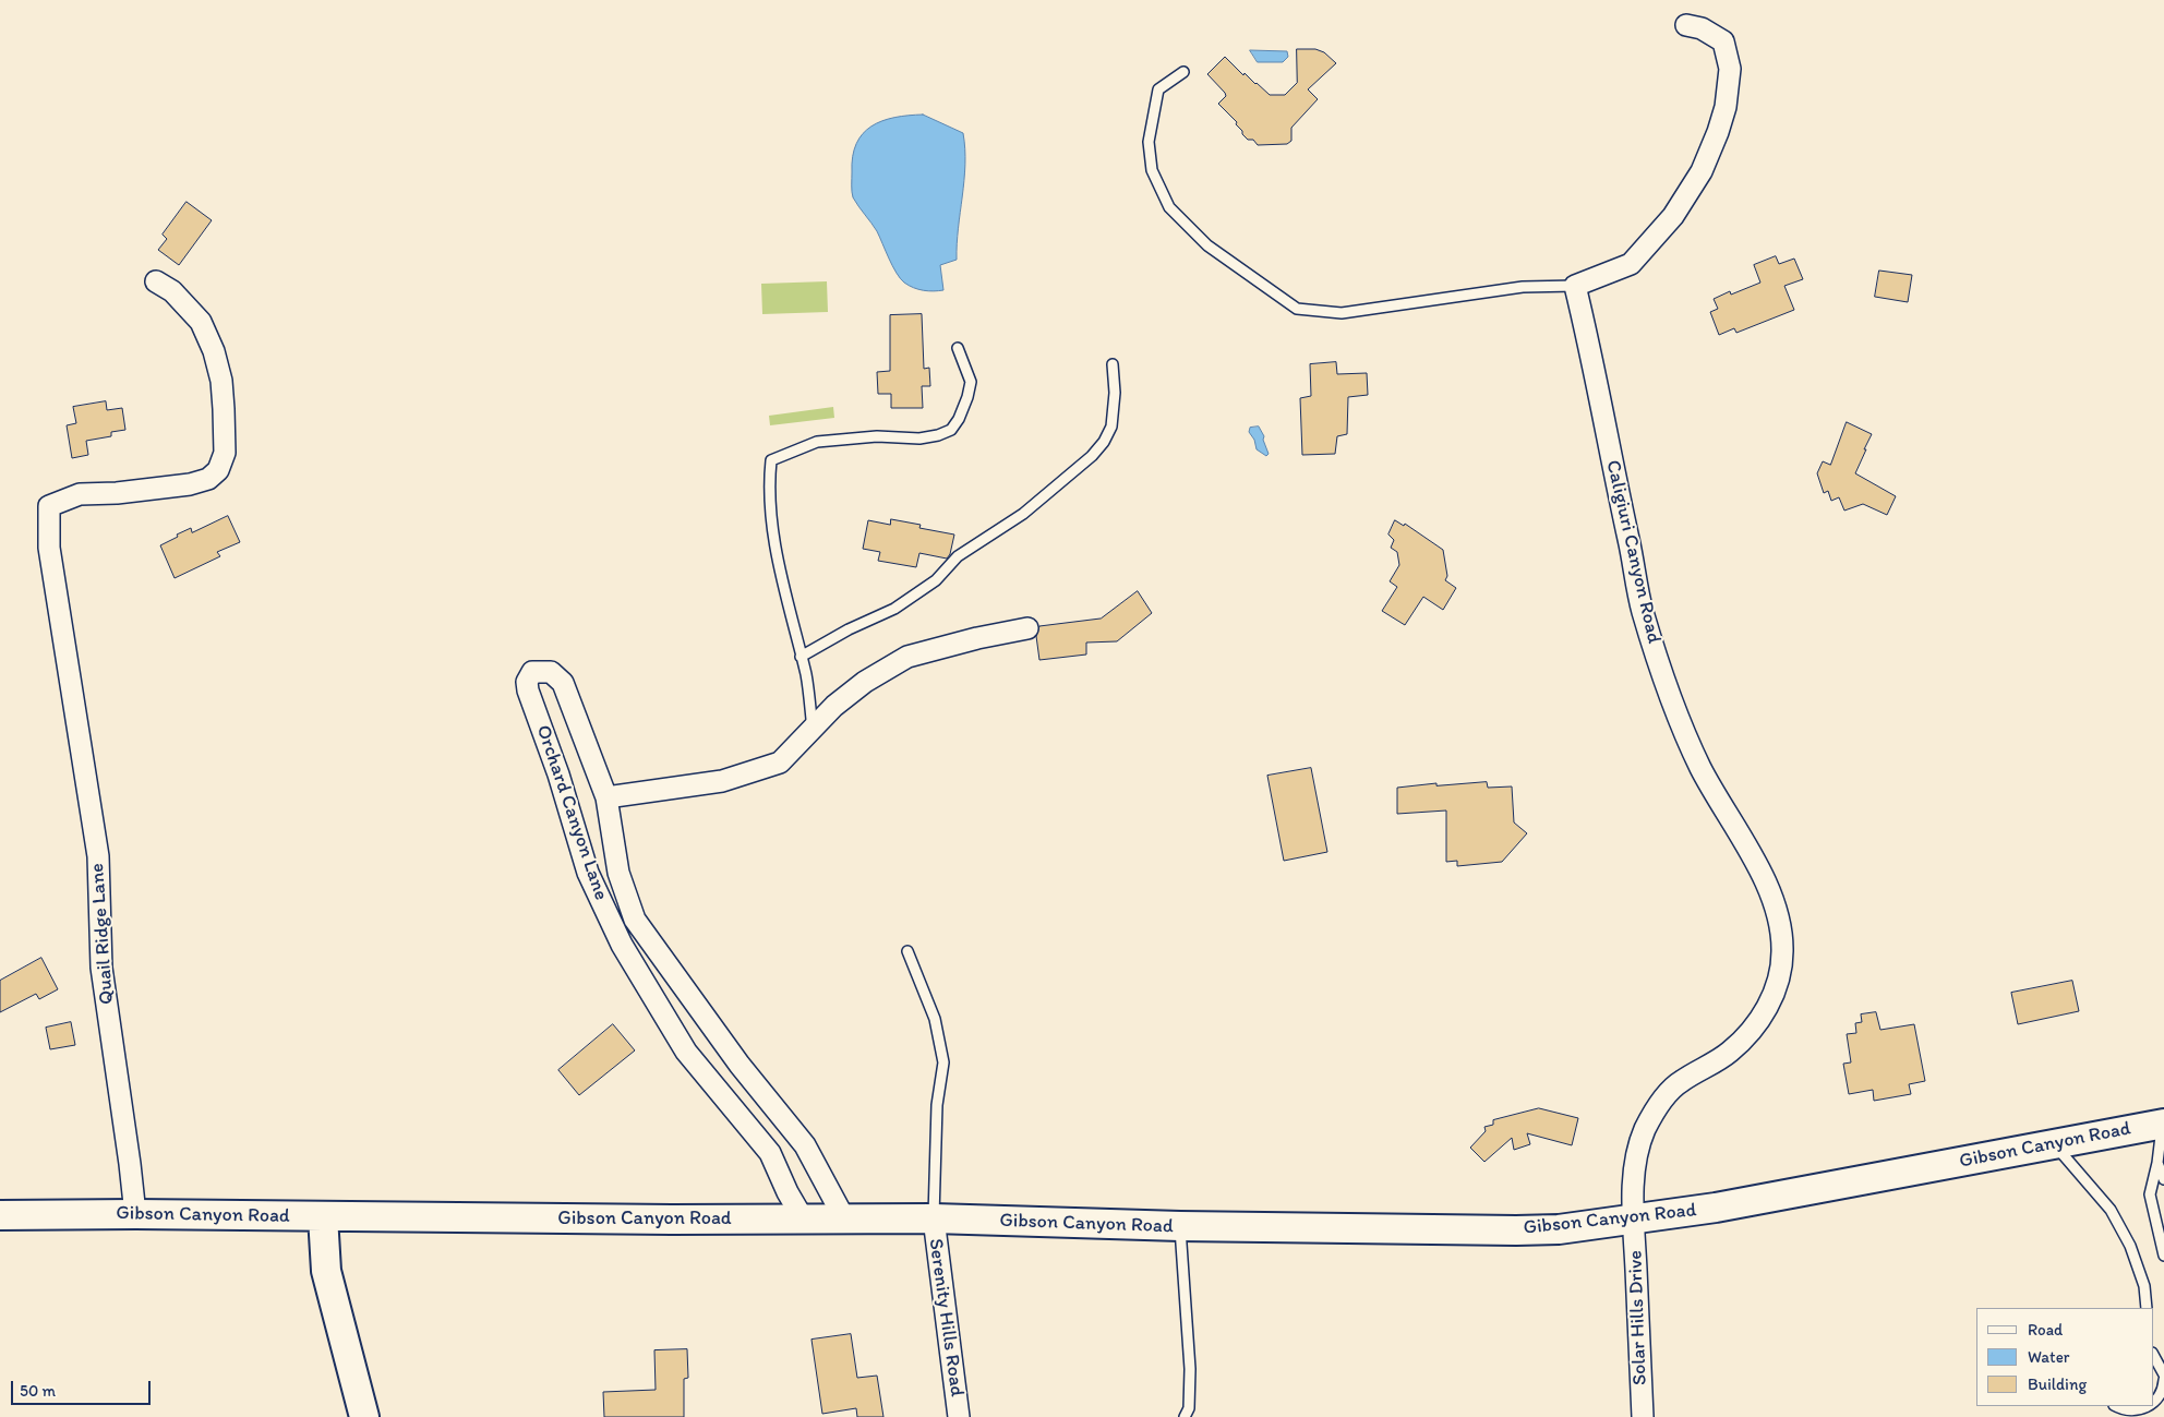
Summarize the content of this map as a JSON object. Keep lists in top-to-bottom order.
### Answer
{
  "streets": {
    "main road": ["Gibson Canyon Road"],
    "street": [
      "Caligiuri Canyon Road",
      "Orchard Canyon Lane",
      "Quail Ridge Lane",
      "Serenity Hills Road",
      "Solar Hills Drive"
    ]
  },
  "crossings": [
    ["Caligiuri Canyon Road", "Gibson Canyon Road"],
    ["Caligiuri Canyon Road", "Solar Hills Drive"],
    ["Orchard Canyon Lane", "Gibson Canyon Road"],
    ["Quail Ridge Lane", "Gibson Canyon Road"],
    ["Gibson Canyon Road", "Serenity Hills Road"],
    ["Gibson Canyon Road", "Solar Hills Drive"]
  ],
  "legend": ["Road", "Water", "Building"],
  "scale_bar": "50 m"
}
